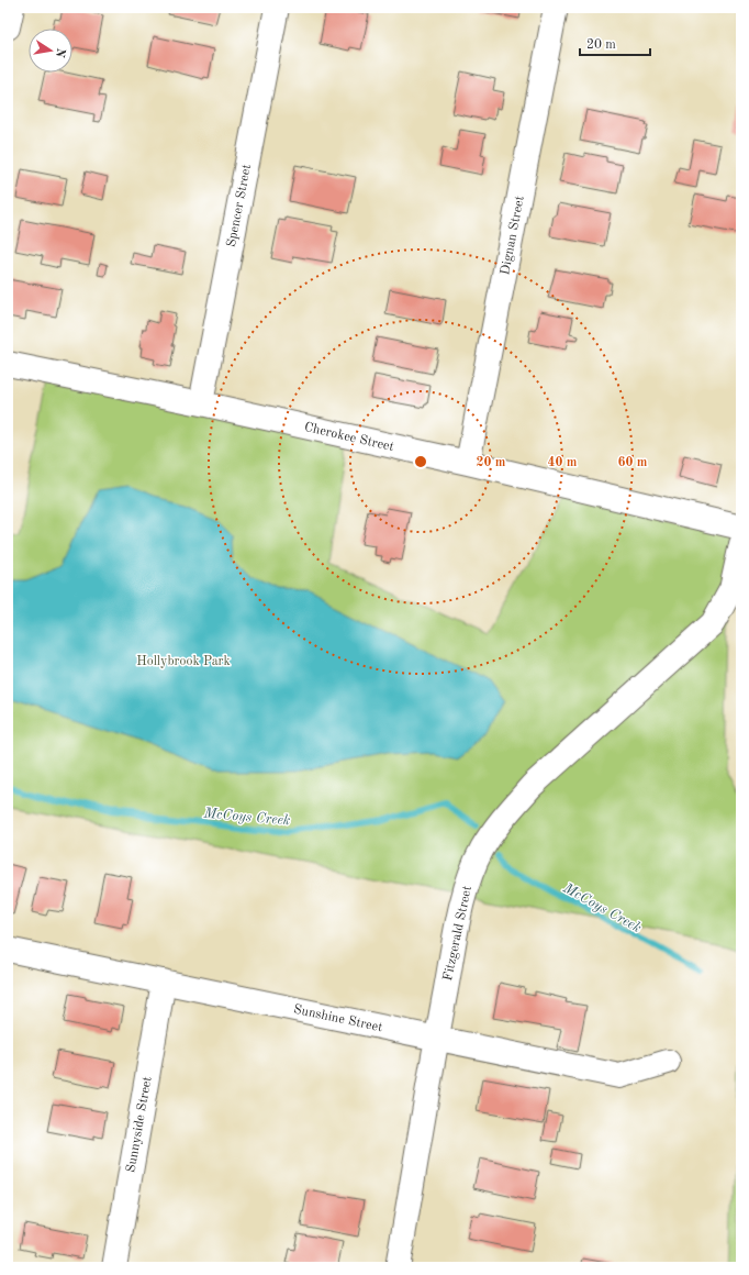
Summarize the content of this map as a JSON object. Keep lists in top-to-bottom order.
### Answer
{
  "streets": {
    "street": [
      "Spencer Street",
      "Dignan Street",
      "Cherokee Street",
      "Fitzgerald Street",
      "Sunshine Street",
      "Sunnyside Street"
    ]
  },
  "crossings": [
    ["Spencer Street", "Cherokee Street"],
    ["Dignan Street", "Cherokee Street"],
    ["Fitzgerald Street", "Sunshine Street"],
    ["Sunshine Street", "Sunnyside Street"]
  ],
  "water": ["McCoys Creek"],
  "parks": ["Hollybrook Park"],
  "scale_bar": "20 m",
  "north": "right",
  "rings": ["20 m", "40 m", "60 m"]
}
